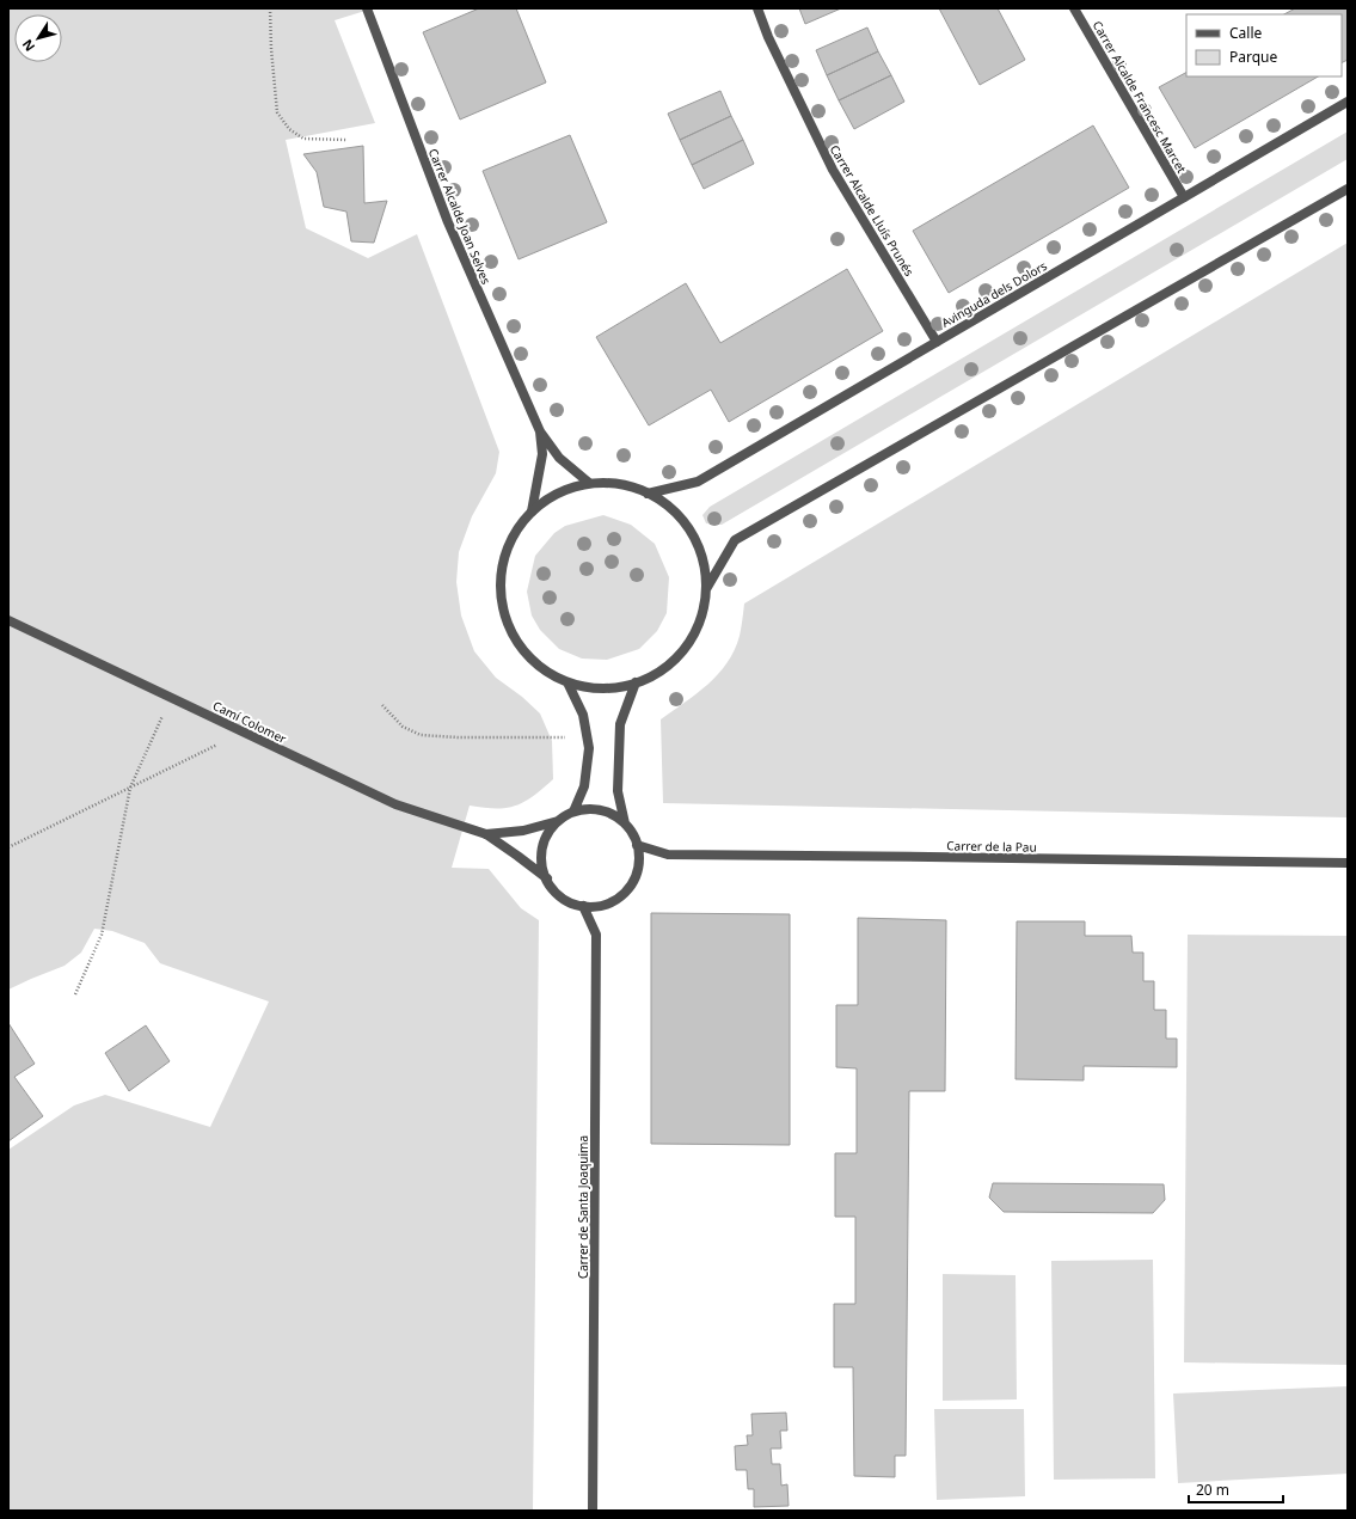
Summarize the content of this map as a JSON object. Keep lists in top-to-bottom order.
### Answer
{
  "streets": {
    "street": [
      "Carrer Alcalde Francesc Marcet",
      "Carrer Alcalde Lluís Prunés",
      "Carrer Alcalde Joan Selves",
      "Avinguda dels Dolors",
      "Camí Colomer",
      "Carrer de la Pau",
      "Carrer de Santa Joaquima"
    ]
  },
  "crossings": [
    ["Carrer Alcalde Francesc Marcet", "Avinguda dels Dolors"],
    ["Carrer Alcalde Lluís Prunés", "Avinguda dels Dolors"],
    ["Camí Colomer", "Carrer de la Pau"],
    ["Camí Colomer", "Carrer de Santa Joaquima"],
    ["Carrer de la Pau", "Carrer de Santa Joaquima"]
  ],
  "legend": ["Calle", "Parque"],
  "scale_bar": "20 m",
  "north": "bottom left"
}
